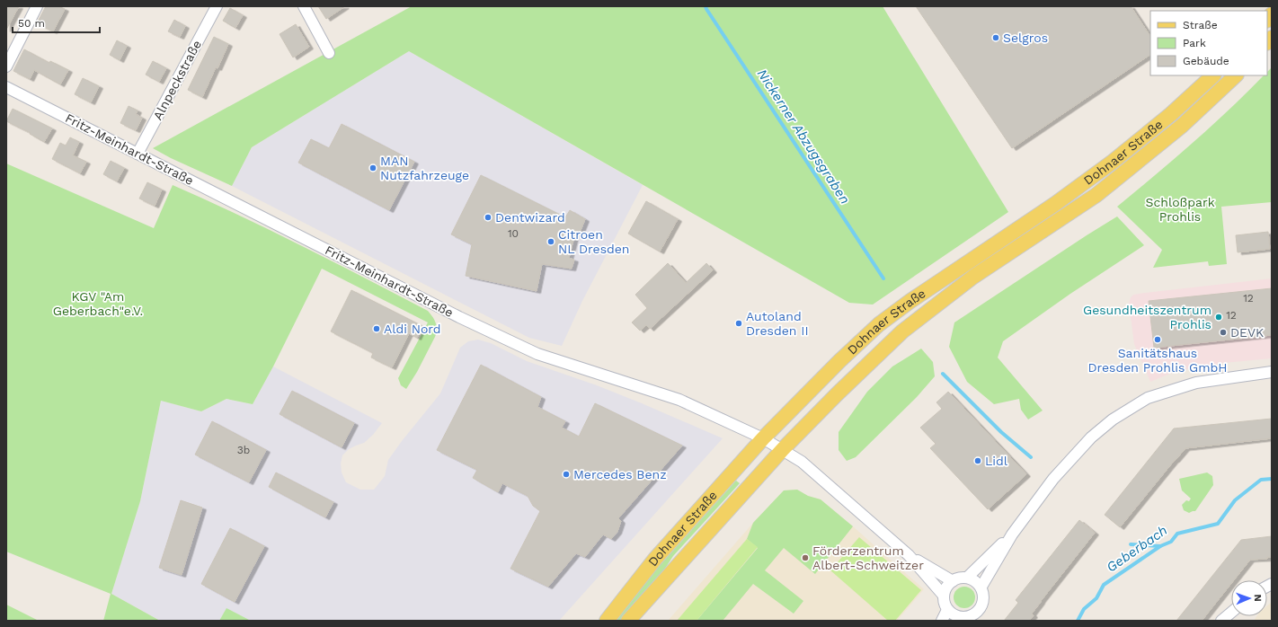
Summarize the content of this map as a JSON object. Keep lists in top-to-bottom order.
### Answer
{
  "streets": {
    "main road": ["Dohnaer Straße"],
    "street": ["Alnpeckstraße", "Fritz-Meinhardt-Straße"]
  },
  "crossings": [
    ["Alnpeckstraße", "Fritz-Meinhardt-Straße"],
    ["Fritz-Meinhardt-Straße", "Dohnaer Straße"]
  ],
  "water": ["Nickerner Abzugsgraben", "Geberbach"],
  "parks": ["Schloßpark Prohlis", "KGV \"Am Geberbach\"e.V."],
  "places": [
    "Selgros",
    "MAN Nutzfahrzeuge",
    "Dentwizard",
    "Citroen NL Dresden",
    "Gesundheitszentrum Prohlis",
    "Autoland Dresden II",
    "Aldi Nord",
    "DEVK",
    "Sanitätshaus Dresden Prohlis GmbH",
    "Lidl",
    "Mercedes Benz",
    "Förderzentrum Albert-Schweitzer"
  ],
  "house_numbers": [
    "10",
    "12",
    "12",
    "3b"
  ],
  "legend": ["Straße", "Park", "Gebäude"],
  "scale_bar": "50 m",
  "north": "right"
}
